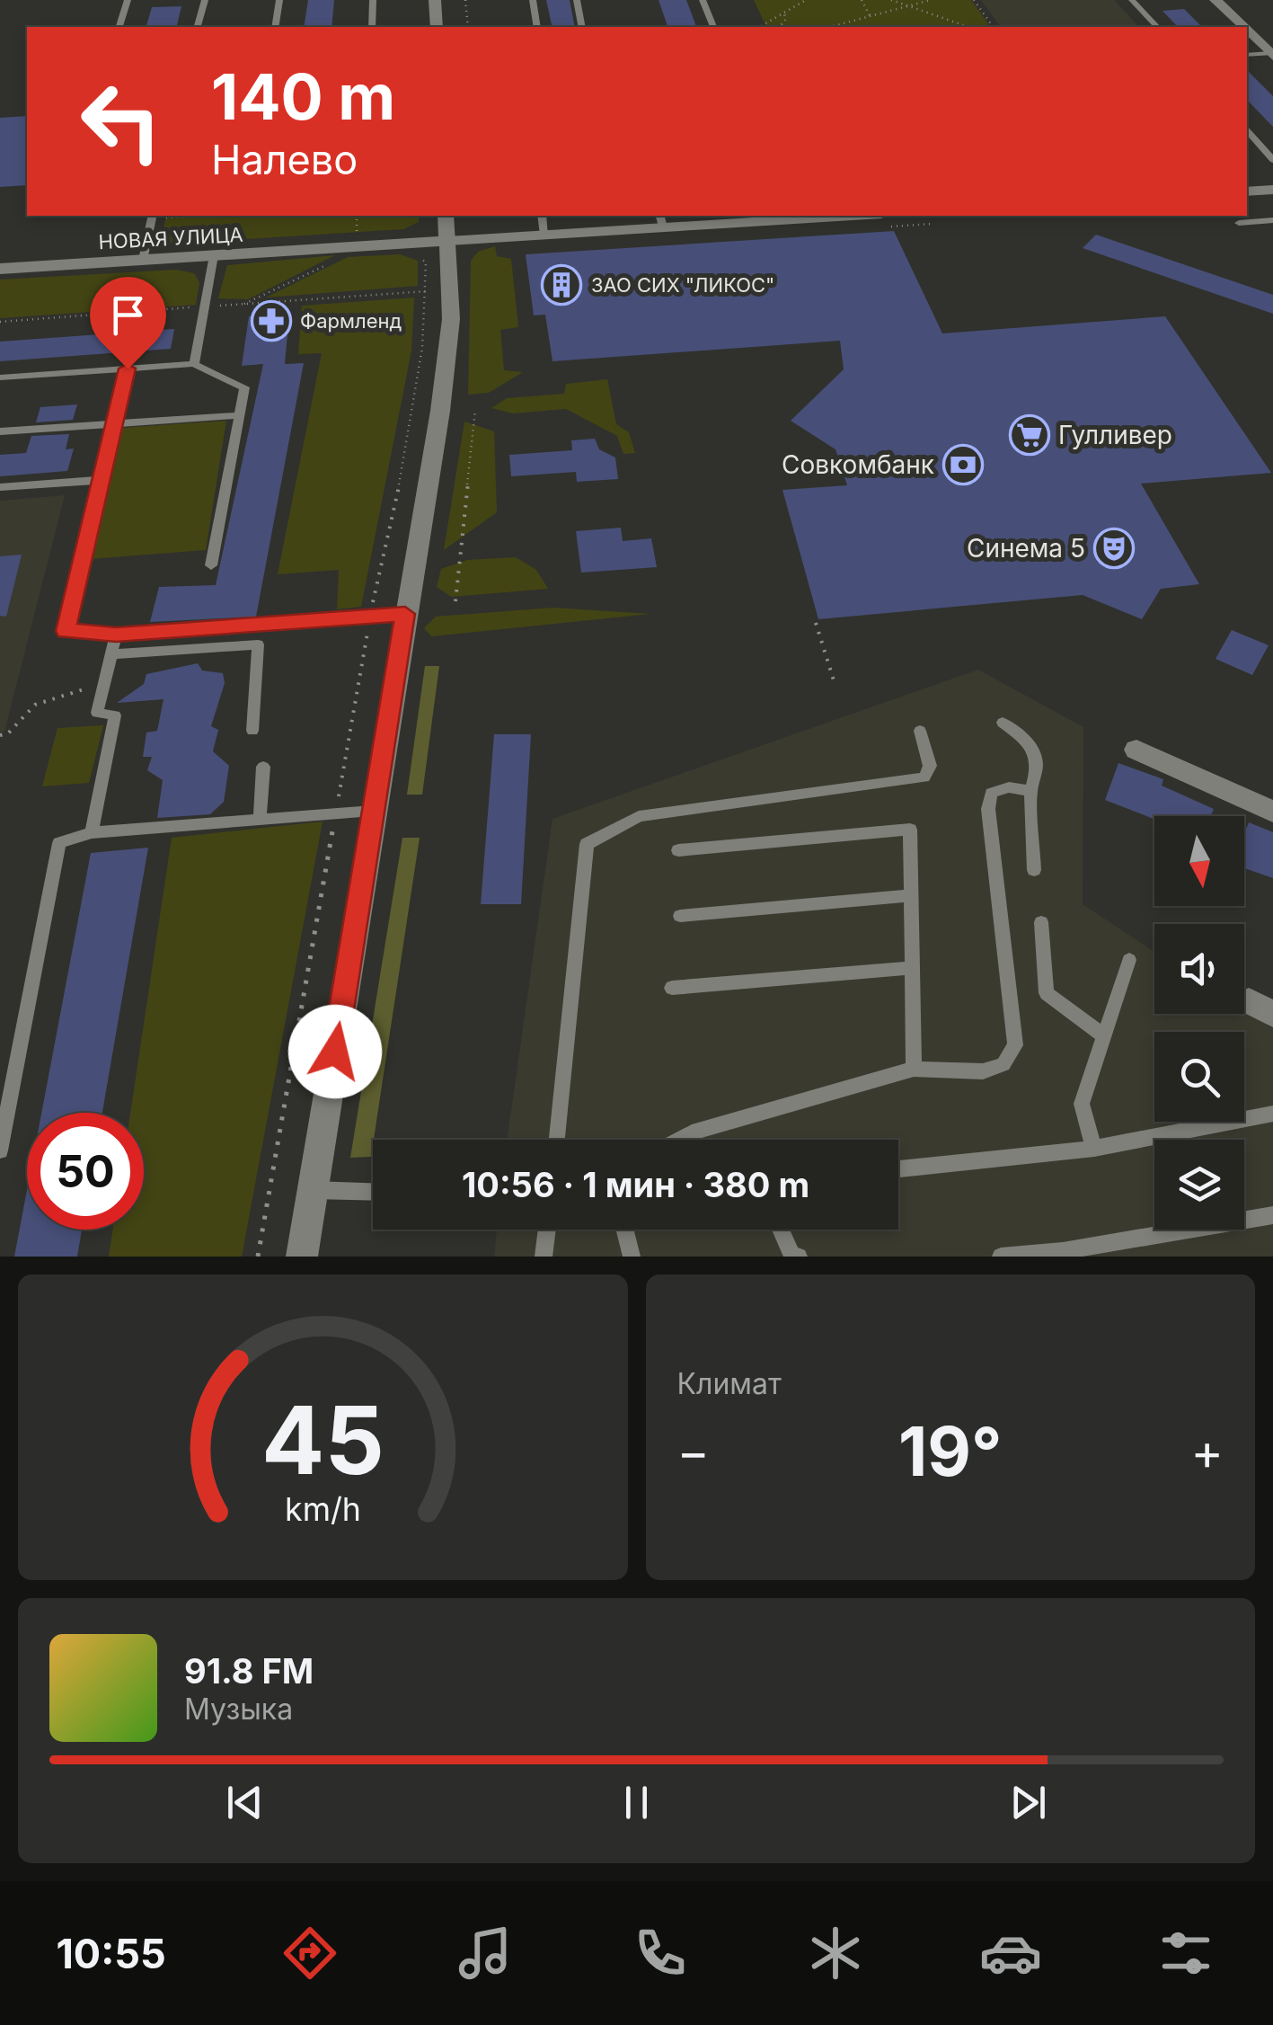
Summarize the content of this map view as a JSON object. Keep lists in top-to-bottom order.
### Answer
{
  "streets": {
    "main road": ["НОВАЯ УЛИЦА"]
  },
  "places": {
    "building": ["ЗАО СИХ \"ЛИКОС\""],
    "pharmacy": ["Фармленд"],
    "supermarket": ["Гулливер"],
    "bank": ["Совкомбанк"],
    "theatre": ["Синема 5"]
  },
  "north": "bottom",
  "page": {
    "turn": ["140 m", "Налево"],
    "limit": "50",
    "trip": "10:56 · 1 мин · 380 m",
    "tile": "Климат",
    "heat": ["−", "19°", "+"],
    "song": ["91.8 FM", "Музыка"],
    "tabs": "10:55",
    "gauge": ["45", "km/h"]
  }
}
